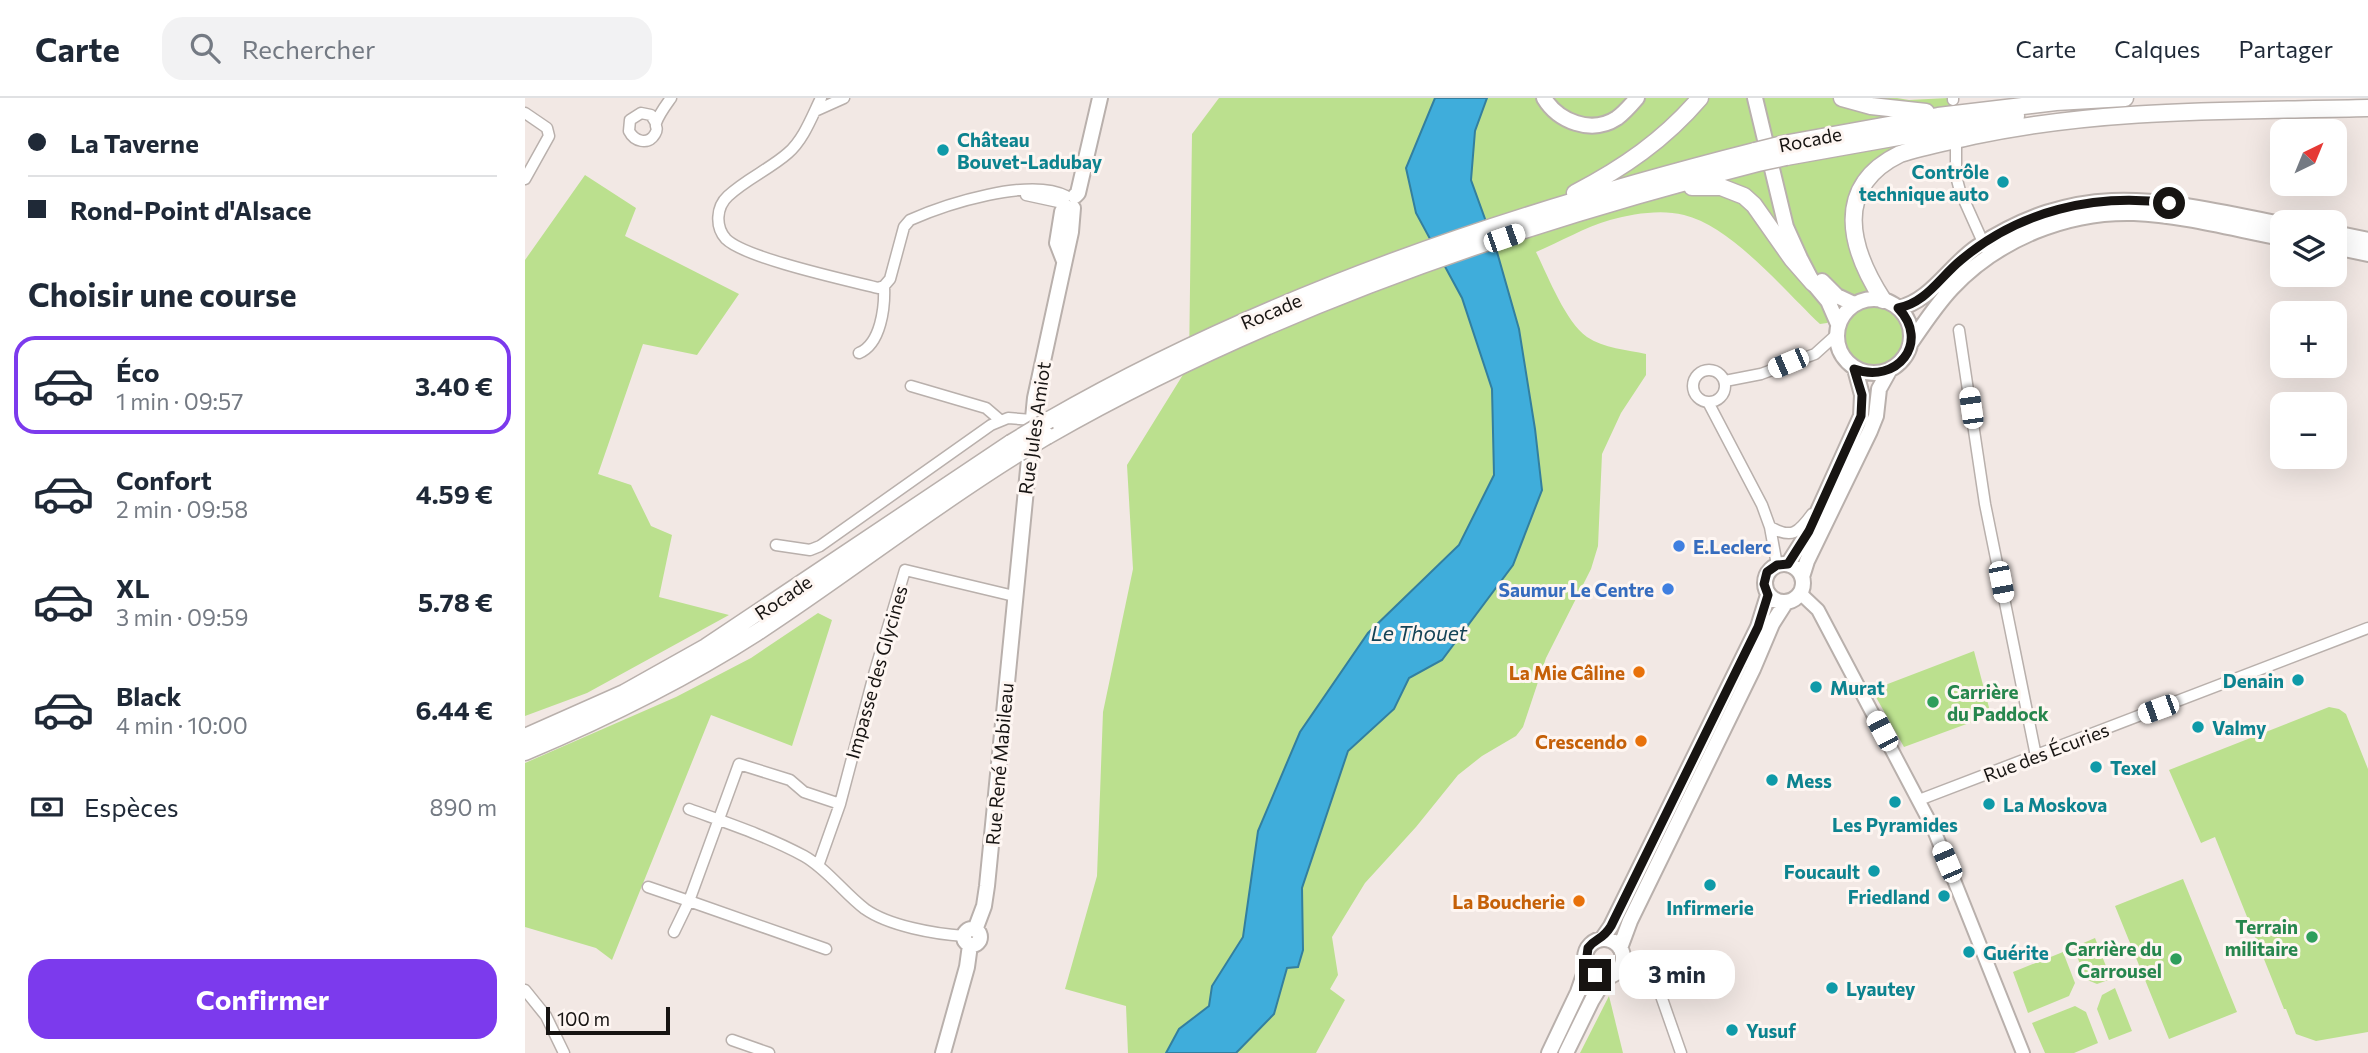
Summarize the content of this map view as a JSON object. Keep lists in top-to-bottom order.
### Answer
{
  "streets": {
    "highway": ["Rocade"],
    "main road": ["Rue Jules Amiot", "Rue René Mabileau"],
    "street": ["Impasse des Glycines", "Rue des Écuries"]
  },
  "crossings": [
    ["Rocade", "Rue Jules Amiot"],
    ["Rue Jules Amiot", "Impasse des Glycines"],
    ["Rue Jules Amiot", "Rue René Mabileau"],
    ["Impasse des Glycines", "Rue René Mabileau"]
  ],
  "water": ["Le Thouet"],
  "places": [
    "Château Bouvet-Ladubay",
    "Contrôle technique auto",
    "E.Leclerc",
    "Saumur Le Centre",
    "La Mie Câline",
    "Denain",
    "Murat",
    "Carrière du Paddock",
    "Valmy",
    "Crescendo",
    "Texel",
    "Mess",
    "Les Pyramides",
    "La Moskova",
    "Foucault",
    "Infirmerie",
    "Friedland",
    "La Boucherie",
    "Terrain militaire",
    "Guérite",
    "Carrière du Carrousel",
    "Lyautey",
    "Yusuf"
  ],
  "scale_bar": "100 m",
  "north": "top right",
  "page": {
    "header": "Carte",
    "search": "Rechercher",
    "nav": ["Carte", "Calques", "Partager"],
    "banner": ["La Taverne", "Rond-Point d'Alsace"],
    "map_buttons": ["+", "−"],
    "heading": "Choisir une course",
    "list": [
      {
        "name": "Éco",
        "note": "1 min · 09:57",
        "value": "3.40 €"
      },
      {
        "name": "Confort",
        "note": "2 min · 09:58",
        "value": "4.59 €"
      },
      {
        "name": "XL",
        "note": "3 min · 09:59",
        "value": "5.78 €"
      },
      {
        "name": "Black",
        "note": "4 min · 10:00",
        "value": "6.44 €"
      }
    ],
    "pay": ["Espèces", "890 m"],
    "buttons": "Confirmer",
    "bubble": "3 min",
    "scale": "100 m"
  }
}
